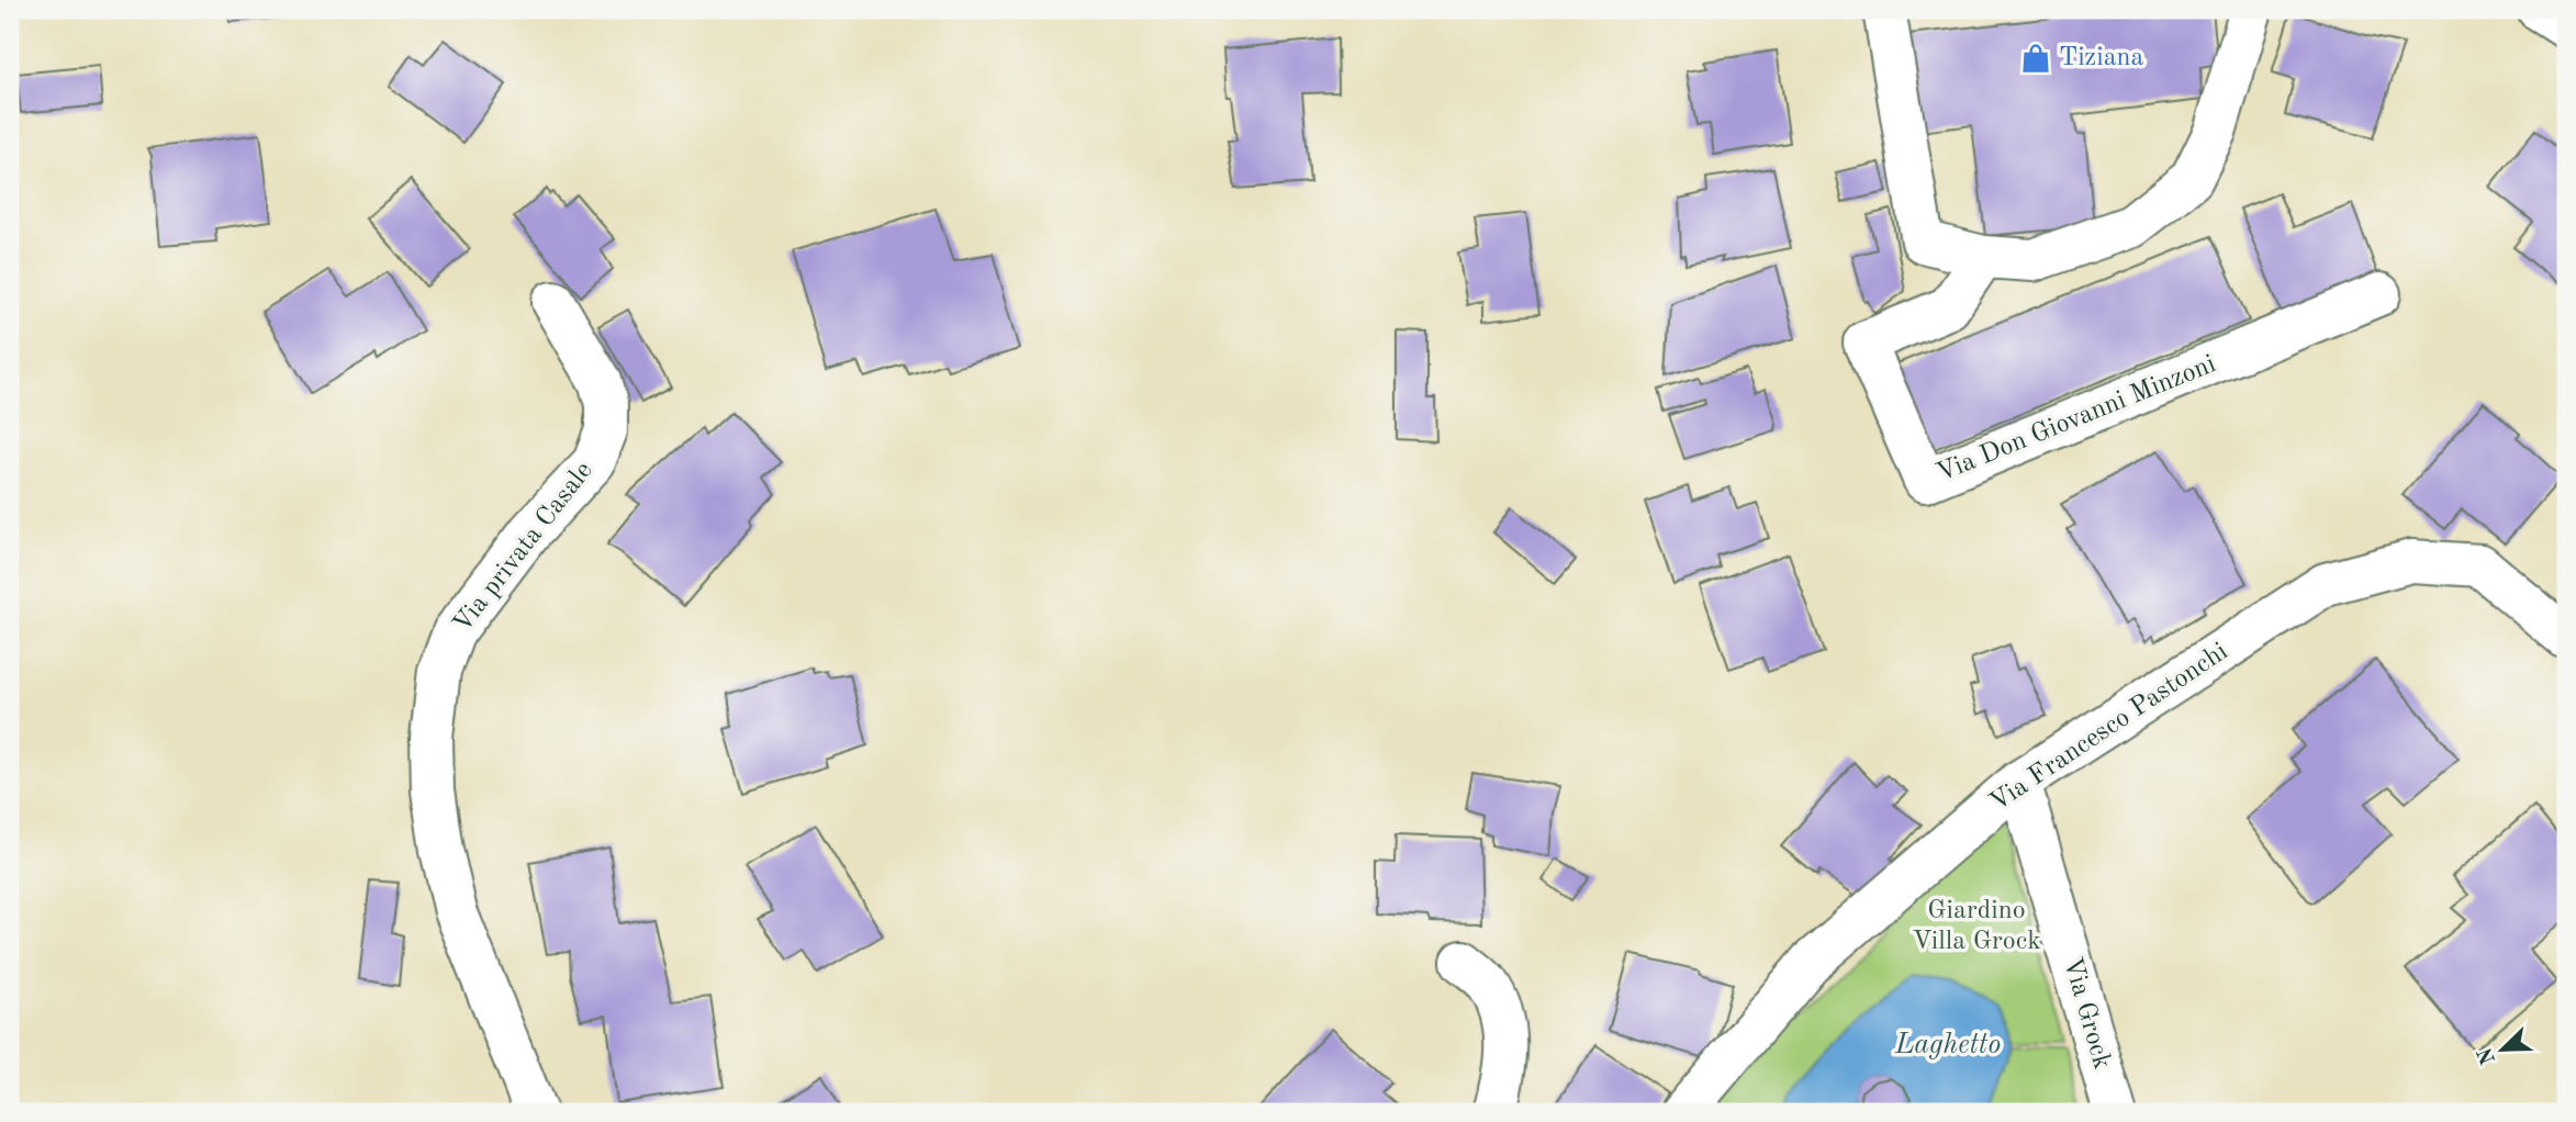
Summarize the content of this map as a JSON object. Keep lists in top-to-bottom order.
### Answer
{
  "streets": {
    "street": [
      "Via Don Giovanni Minzoni",
      "Via privata Casale",
      "Via Francesco Pastonchi",
      "Via Grock"
    ]
  },
  "crossings": [
    ["Via Francesco Pastonchi", "Via Grock"]
  ],
  "water": ["Laghetto"],
  "parks": ["Giardino Villa Grock"],
  "places": {
    "shop": ["Tiziana"]
  },
  "north": "bottom left"
}
